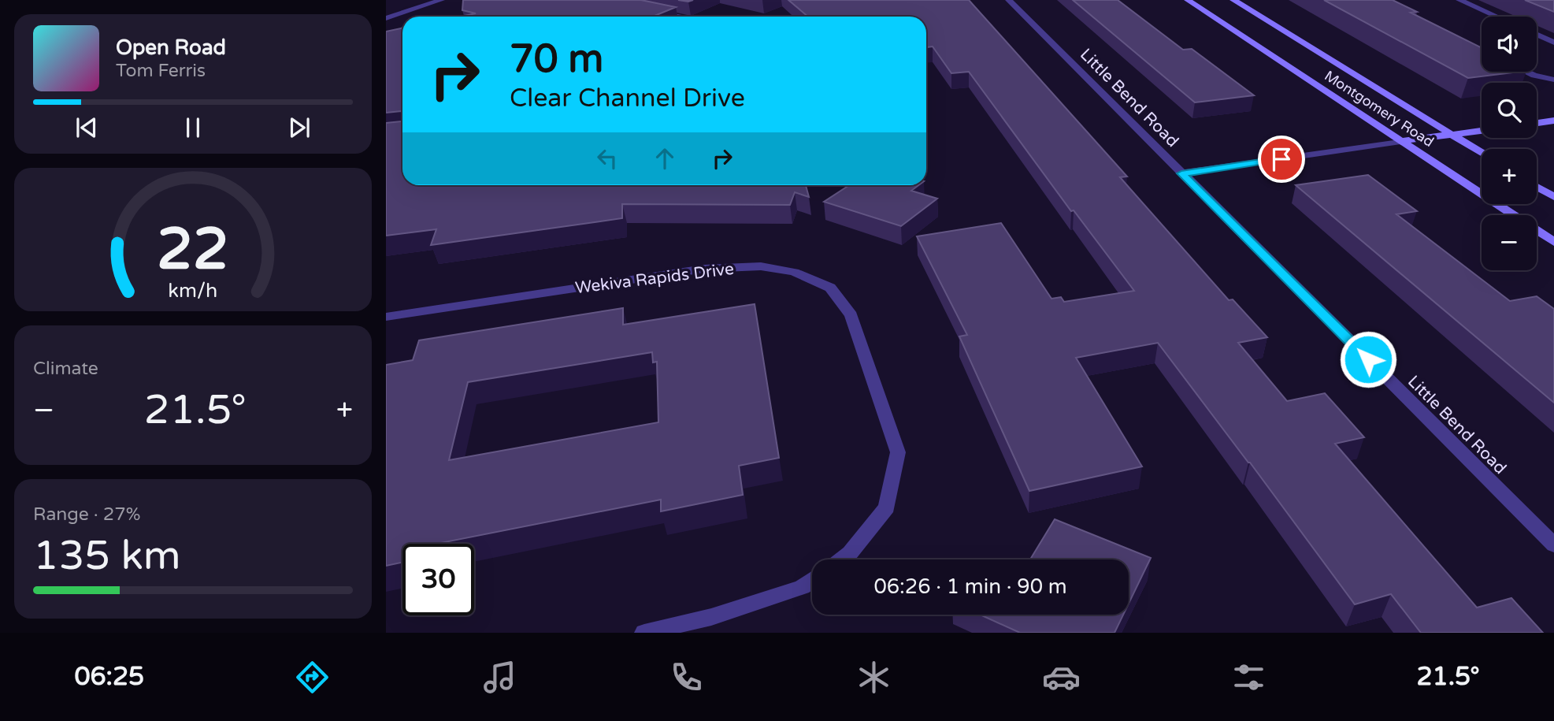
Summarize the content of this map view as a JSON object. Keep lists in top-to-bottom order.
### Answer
{
  "streets": {
    "main road": ["Montgomery Road"],
    "street": ["Little Bend Road", "Wekiva Rapids Drive"]
  },
  "page": {
    "map_buttons": ["+", "−"],
    "turn": ["70 m", "Clear Channel Drive"],
    "song": ["Open Road", "Tom Ferris"],
    "tile": [
      "Climate",
      ["Range · 27%", "135 km"]
    ],
    "heat": ["−", "21.5°", "+"],
    "limit": "30",
    "trip": "06:26 · 1 min · 90 m",
    "tabs": ["06:25", "21.5°"],
    "gauge": ["22", "km/h"]
  }
}
